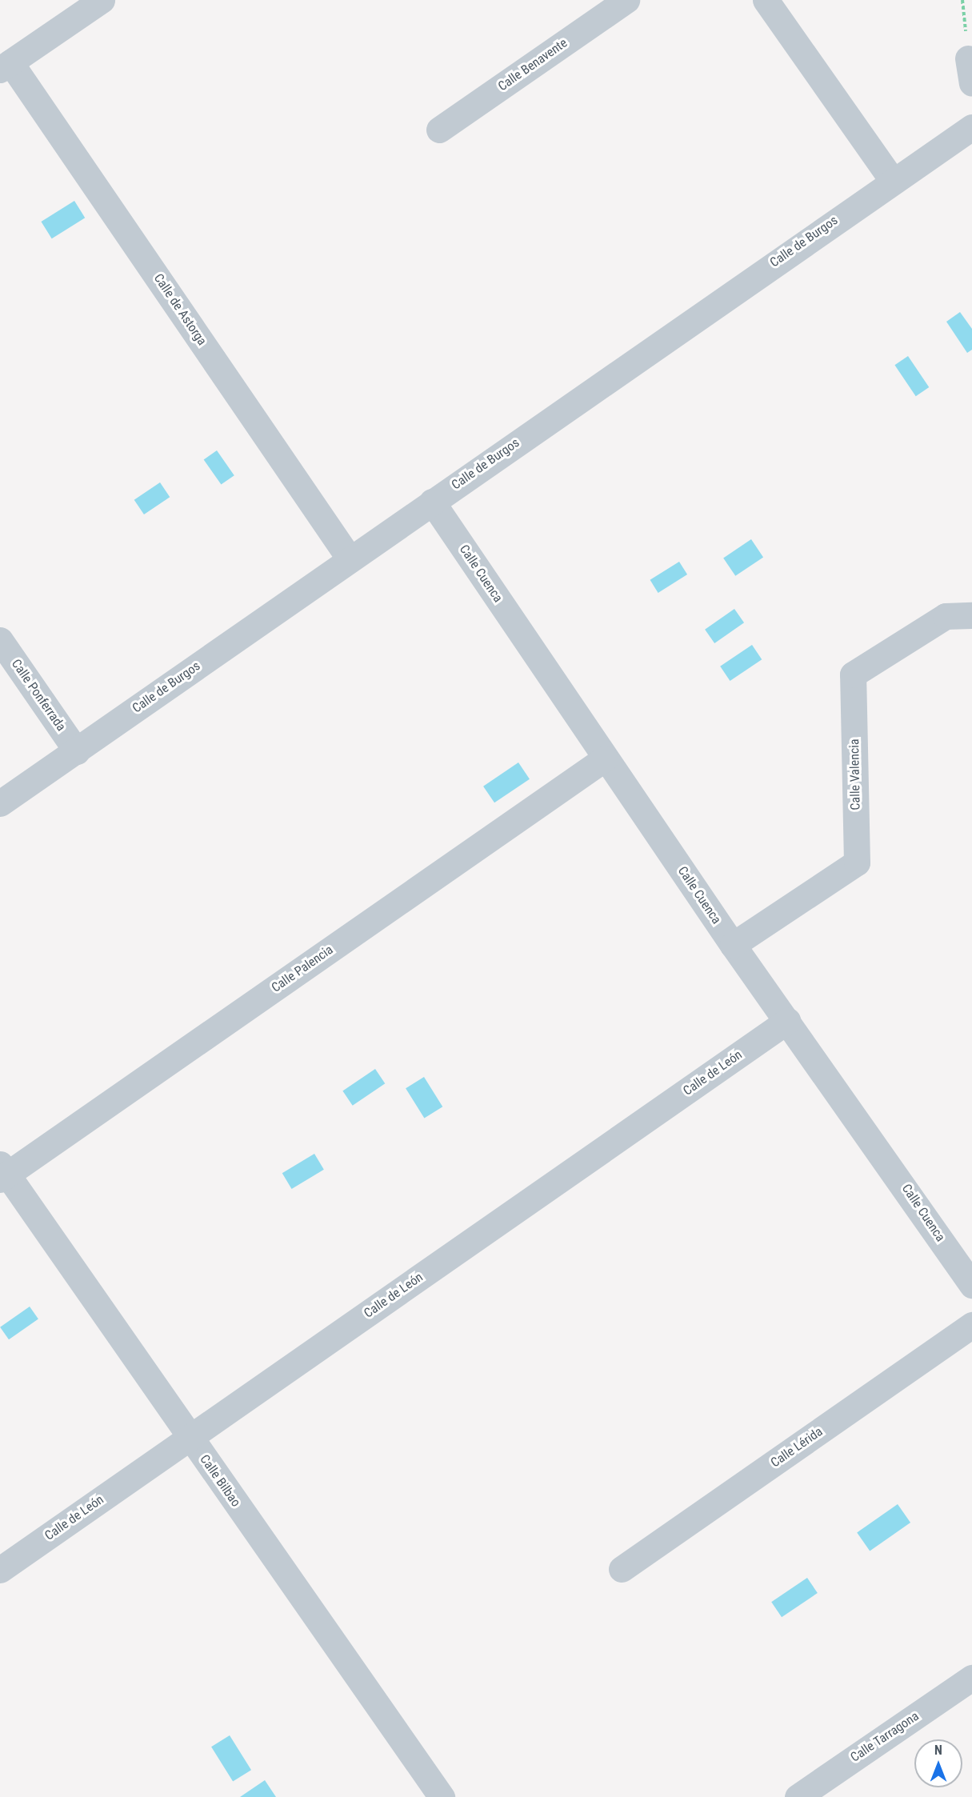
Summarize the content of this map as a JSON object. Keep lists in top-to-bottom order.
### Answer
{
  "streets": {
    "street": [
      "Calle Benavente",
      "Calle de Burgos",
      "Calle de Astorga",
      "Calle Cuenca",
      "Calle Ponferrada",
      "Calle Valencia",
      "Calle Palencia",
      "Calle de León",
      "Calle Lérida",
      "Calle Bilbao",
      "Calle Tarragona"
    ]
  },
  "crossings": [
    ["Calle de Burgos", "Calle de Astorga"],
    ["Calle de Burgos", "Calle Cuenca"],
    ["Calle de Burgos", "Calle Ponferrada"],
    ["Calle Cuenca", "Calle Valencia"],
    ["Calle Cuenca", "Calle Palencia"],
    ["Calle Cuenca", "Calle de León"],
    ["Calle Palencia", "Calle Bilbao"],
    ["Calle de León", "Calle Bilbao"]
  ],
  "north": "top"
}
